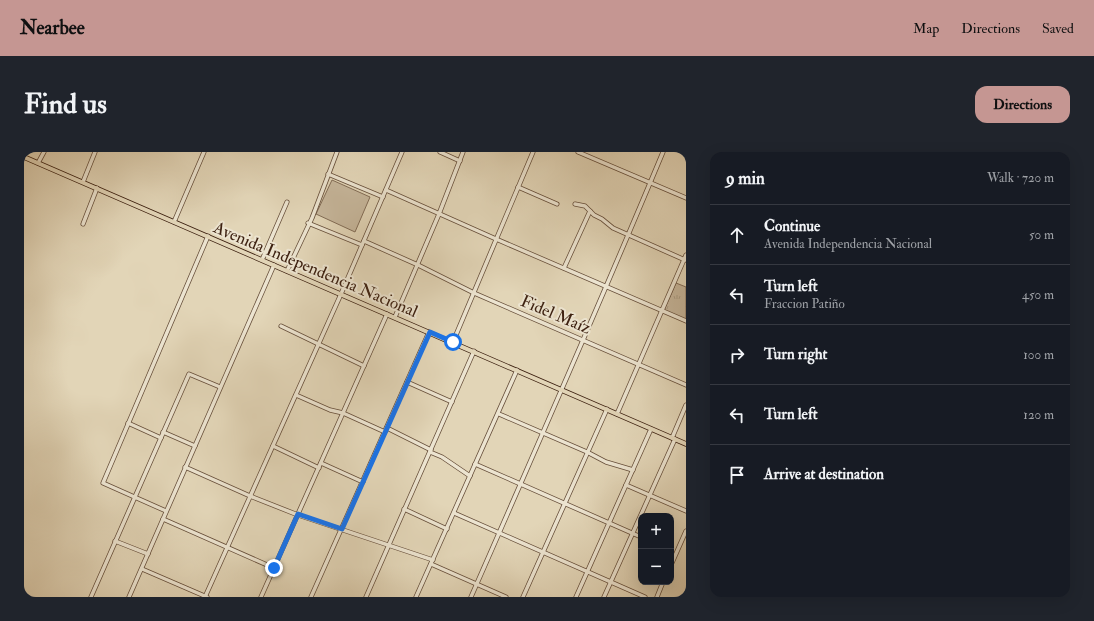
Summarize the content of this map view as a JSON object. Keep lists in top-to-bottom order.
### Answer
{
  "streets": {
    "main road": ["Avenida Independencia Nacional"],
    "street": ["Fidel Maíz"]
  },
  "page": {
    "header": "Nearbee",
    "nav": ["Map", "Directions", "Saved"],
    "buttons": "Directions",
    "title": "Find us",
    "heading": ["9 min", "Walk · 720 m"],
    "list": [
      ["Continue", "Avenida Independencia Nacional", "50 m"],
      ["Turn left", "Fraccion Patiño", "450 m"],
      ["Turn right", "100 m"],
      ["Turn left", "120 m"],
      "Arrive at destination"
    ],
    "map_buttons": ["+", "−"]
  }
}
